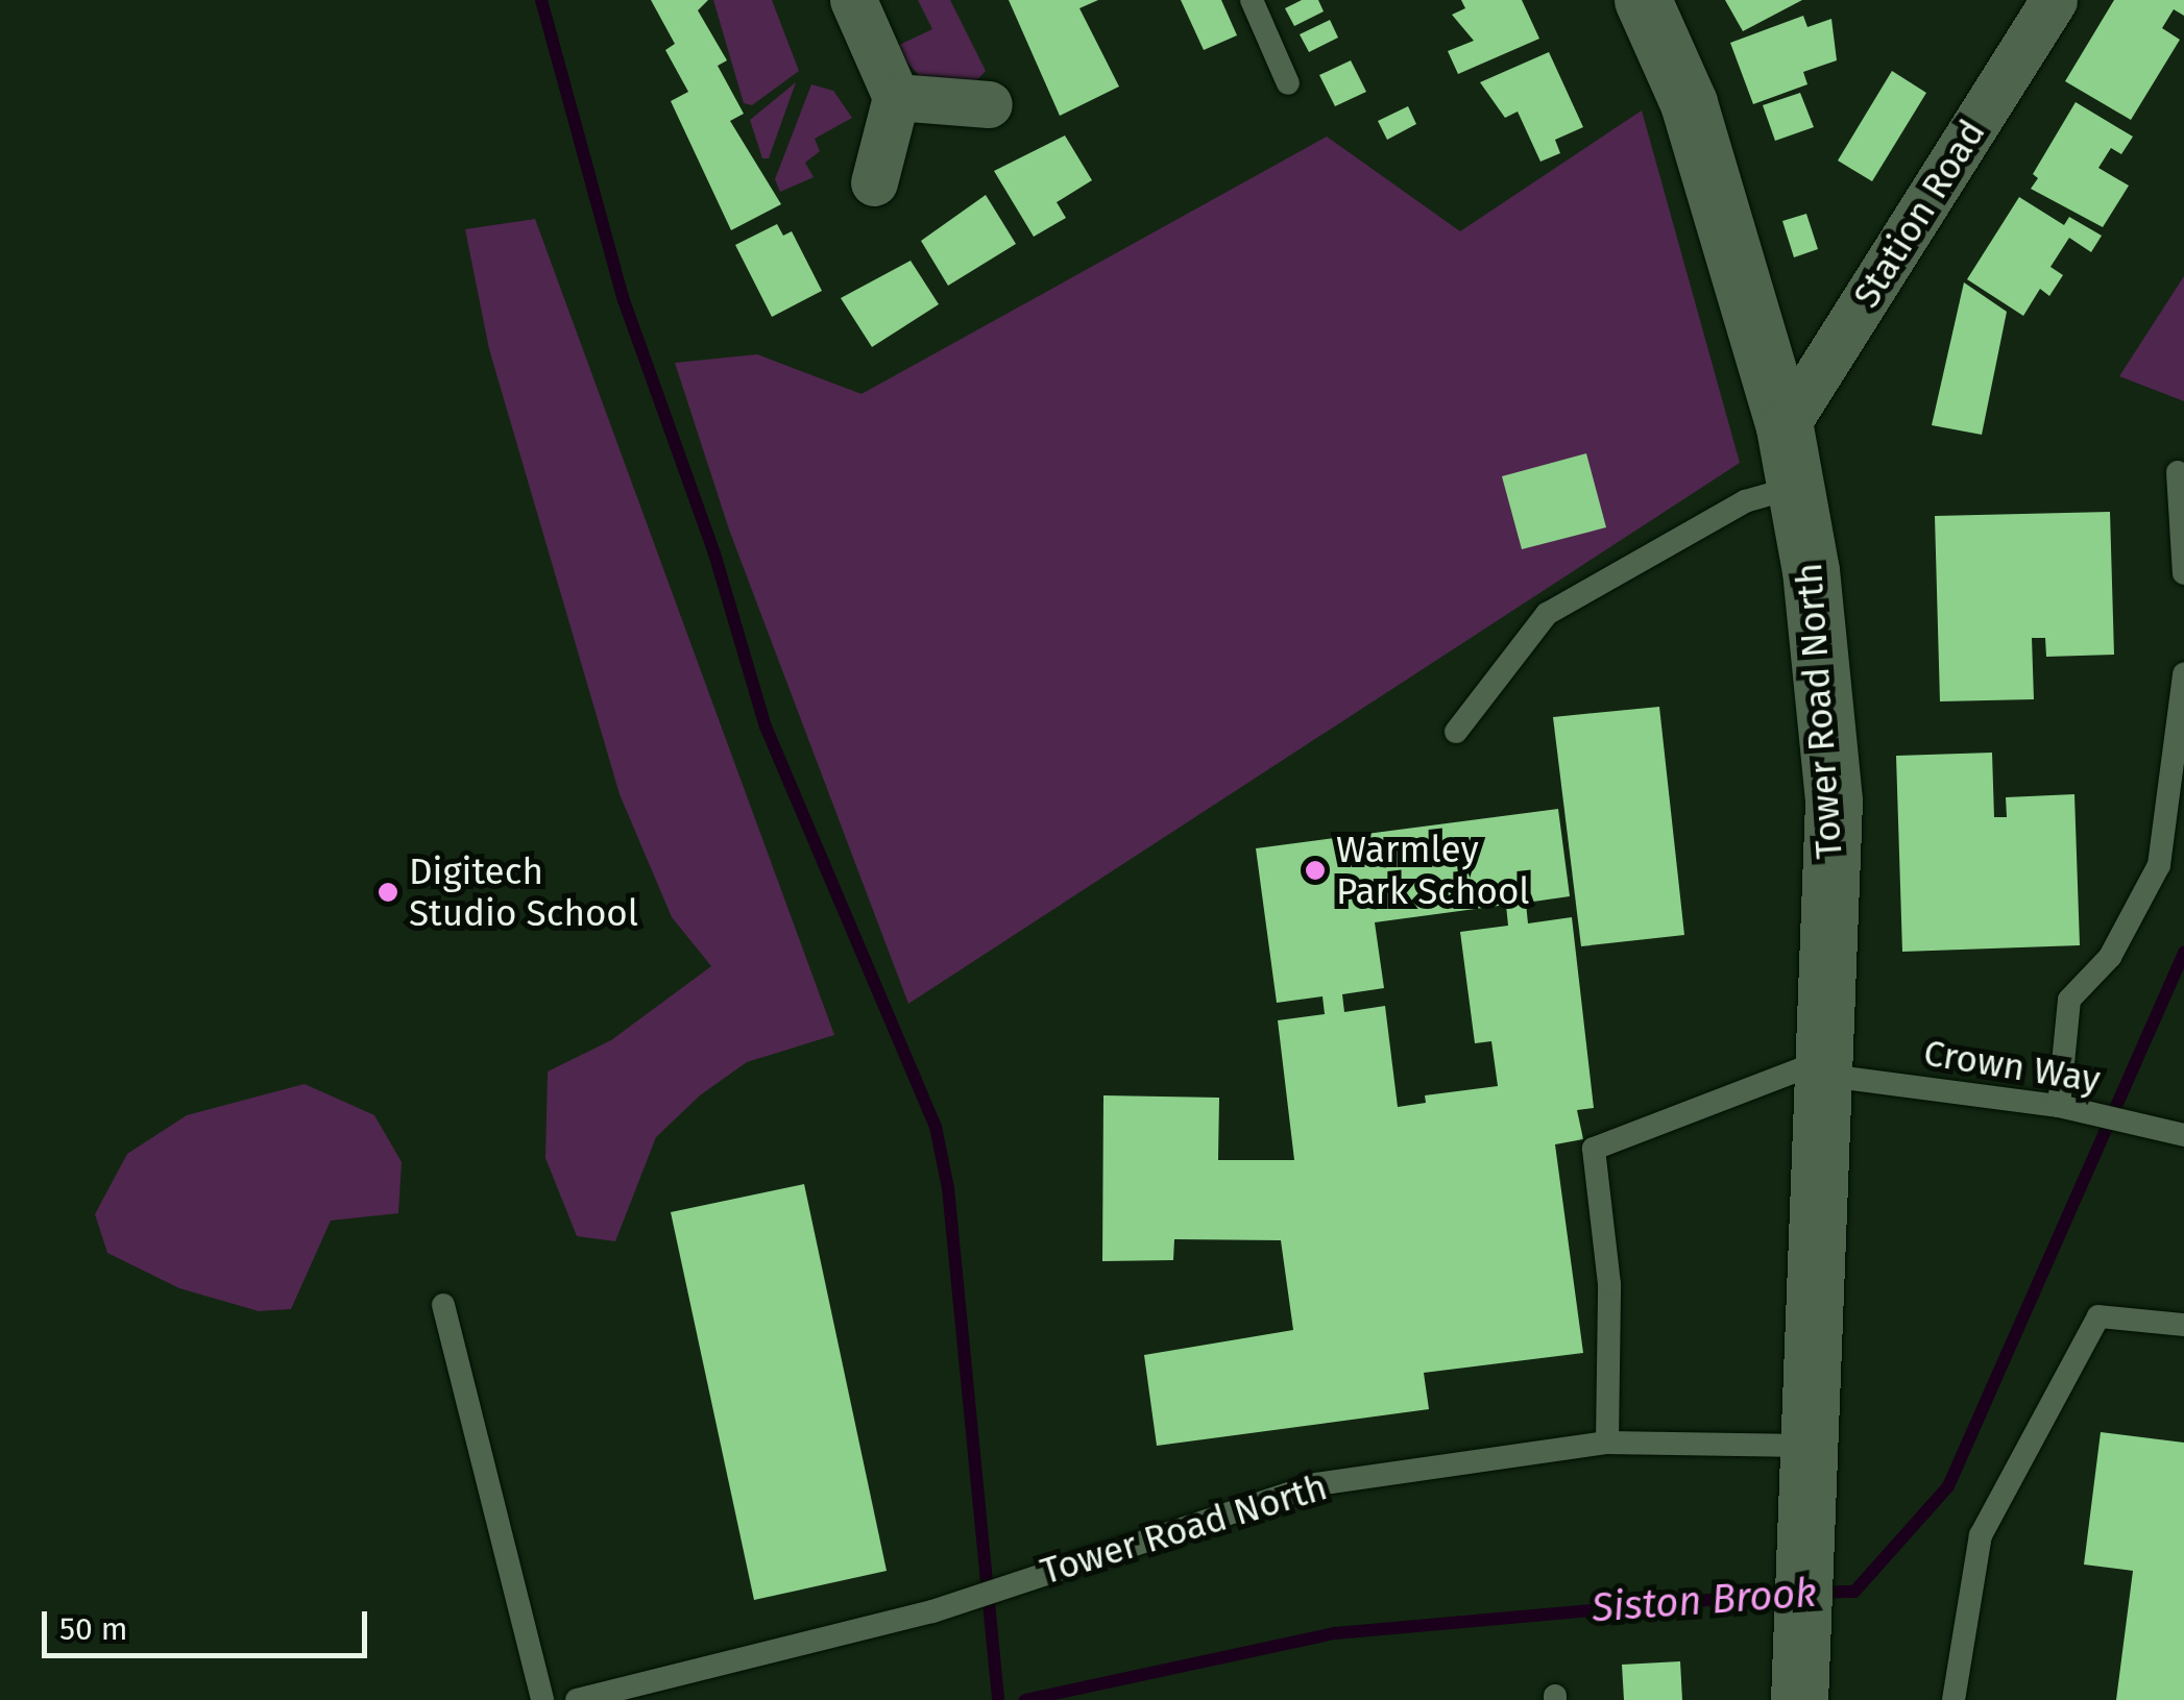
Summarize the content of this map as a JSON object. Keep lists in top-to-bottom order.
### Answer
{
  "streets": {
    "street": ["Station Road", "Tower Road North"],
    "lane": ["Crown Way"]
  },
  "crossings": [
    ["Station Road", "Tower Road North"],
    ["Tower Road North", "Crown Way"]
  ],
  "water": ["Siston Brook"],
  "places": ["Warmley Park School", "Digitech Studio School"],
  "scale_bar": "50 m"
}
